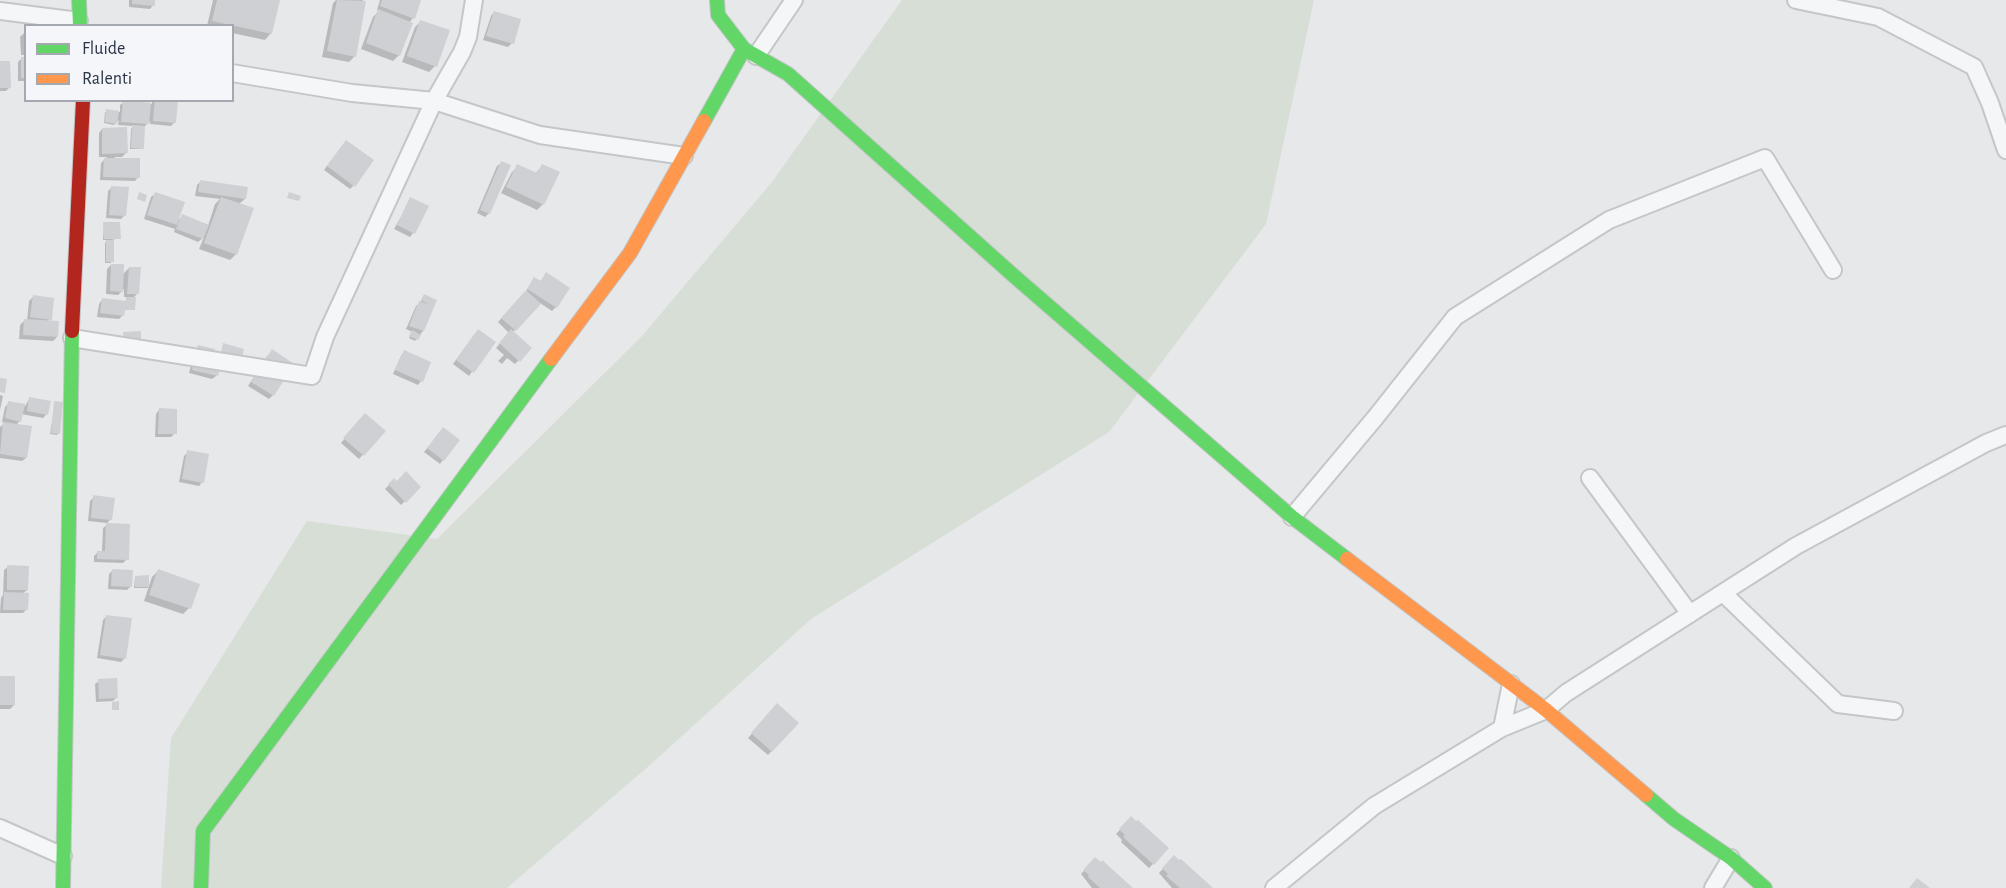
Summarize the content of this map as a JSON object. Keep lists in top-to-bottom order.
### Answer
{
  "legend": ["Fluide", "Ralenti"]
}
